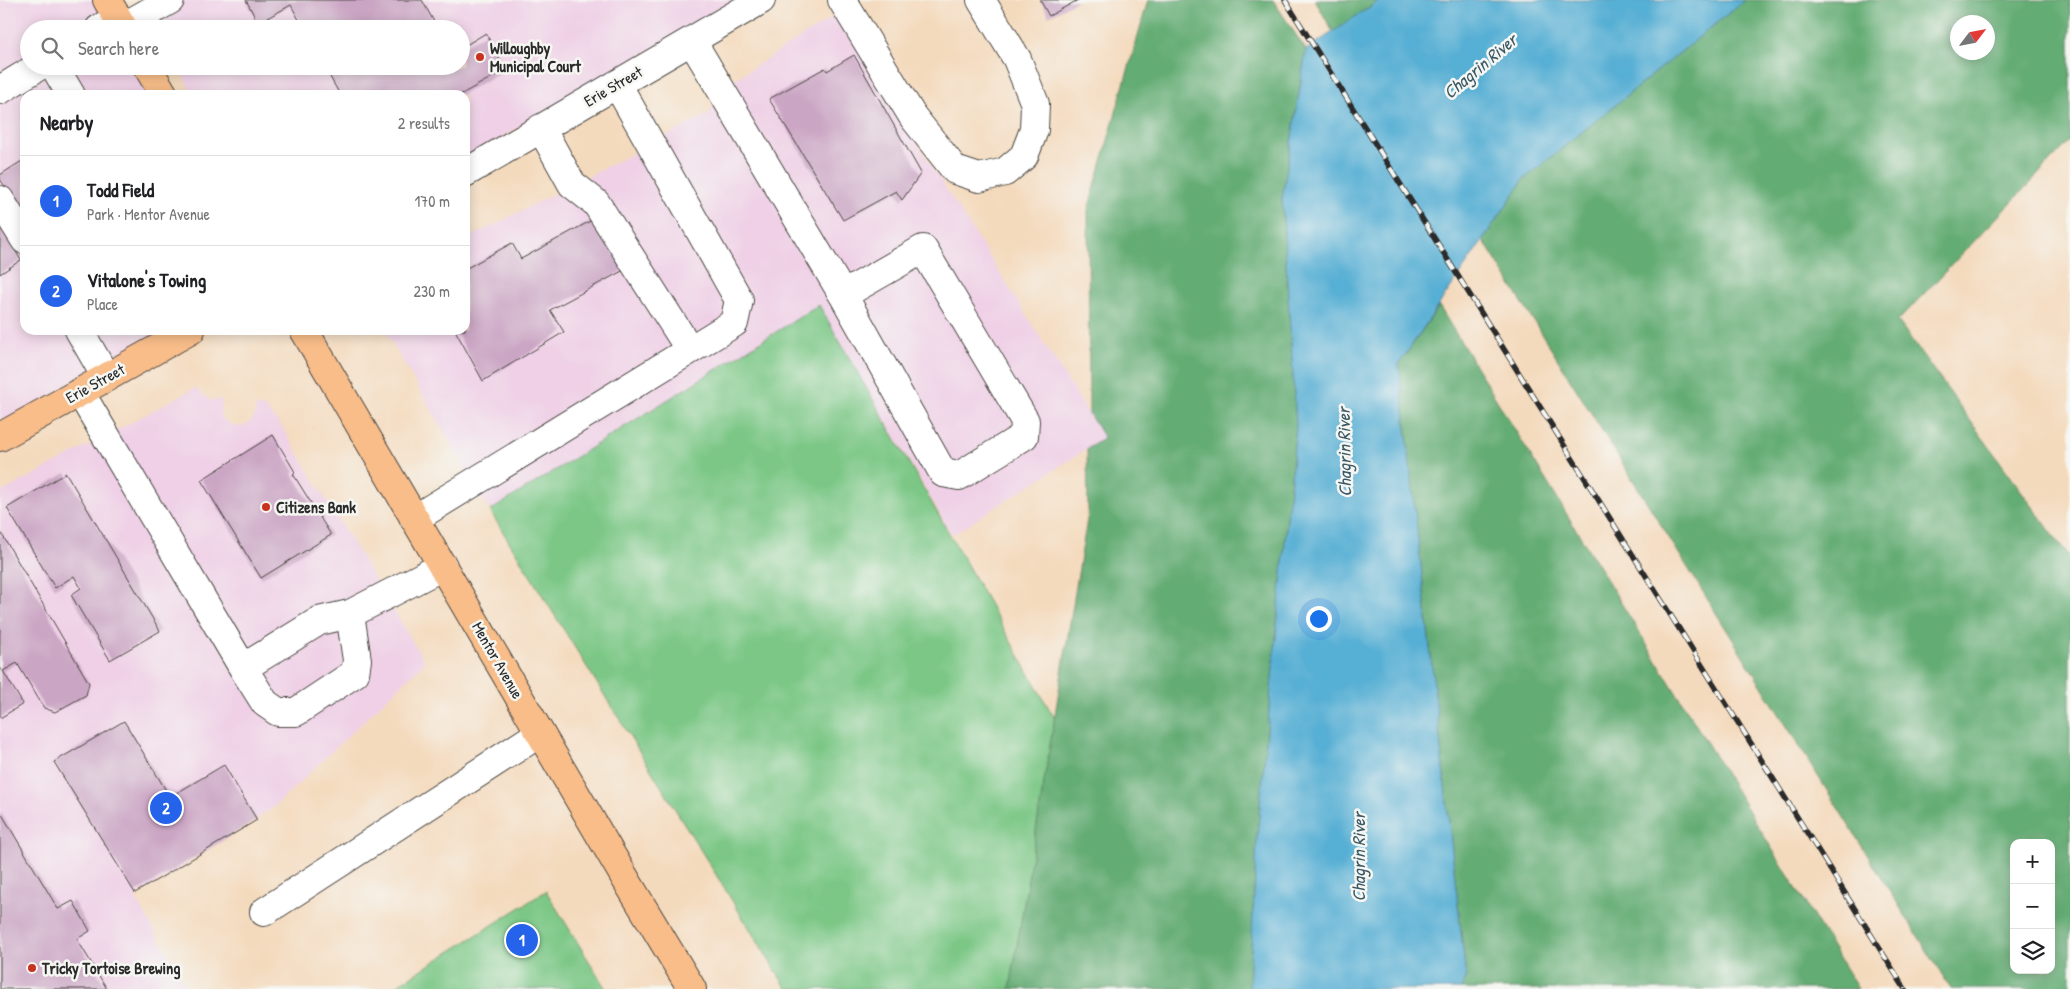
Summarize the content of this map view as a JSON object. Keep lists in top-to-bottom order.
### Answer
{
  "streets": {
    "main road": ["Erie Street", "Mentor Avenue"]
  },
  "water": ["Chagrin River"],
  "places": ["Willoughby Municipal Court", "Citizens Bank", "Tricky Tortoise Brewing"],
  "north": "top right",
  "page": {
    "search": "Search here",
    "heading": ["Nearby", "2 results"],
    "list": [
      {
        "mark": "1",
        "name": "Todd Field",
        "note": "Park · Mentor Avenue",
        "value": "170 m"
      },
      {
        "mark": "2",
        "name": "Vitalone's Towing",
        "note": "Place",
        "value": "230 m"
      }
    ],
    "pins": ["2", "1"],
    "map_buttons": ["+", "−"]
  }
}
